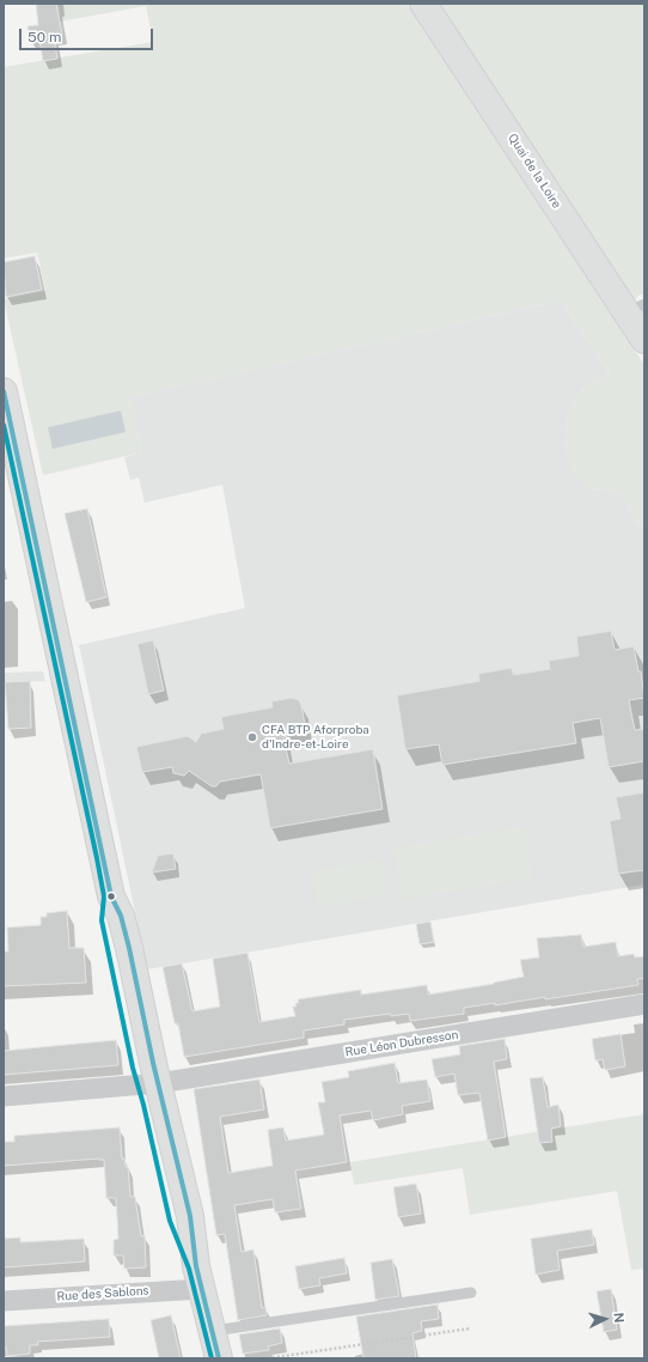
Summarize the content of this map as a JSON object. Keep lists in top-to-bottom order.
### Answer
{
  "streets": {
    "street": ["Quai de la Loire", "Rue Léon Dubresson", "Rue des Sablons"]
  },
  "places": ["CFA BTP Aforproba d'Indre-et-Loire"],
  "lines": ["transit line 50"],
  "scale_bar": "50 m",
  "north": "right"
}
